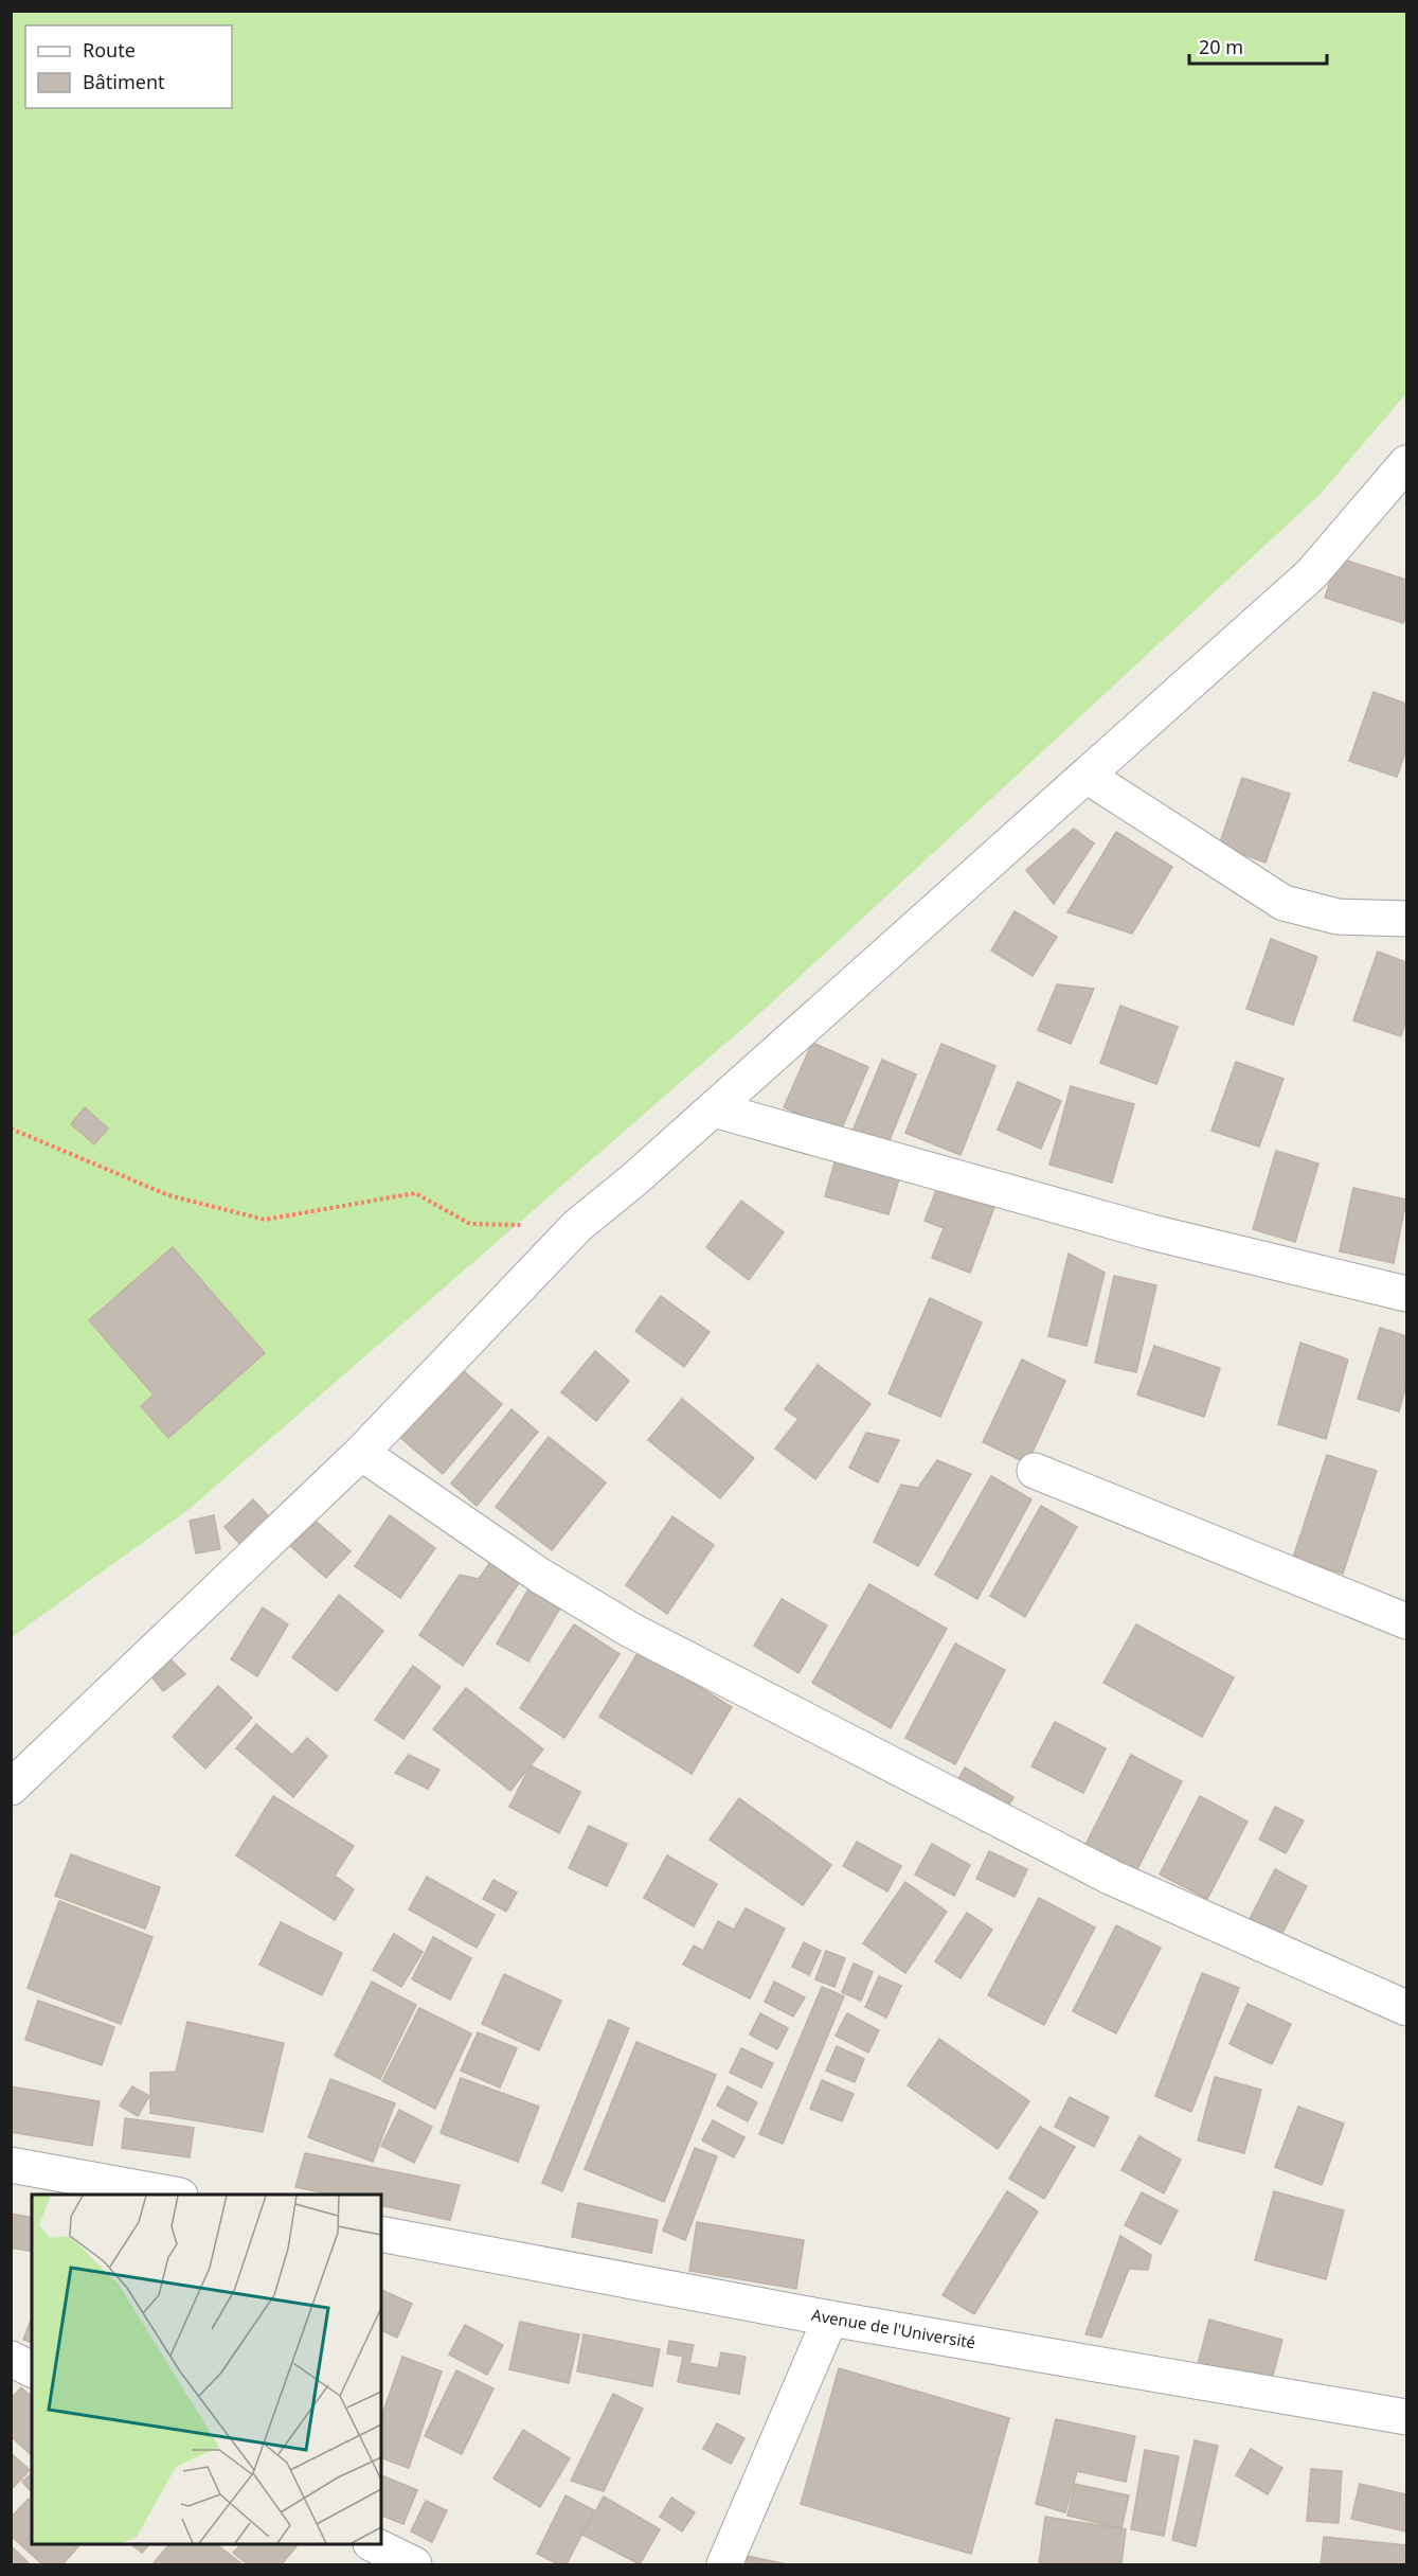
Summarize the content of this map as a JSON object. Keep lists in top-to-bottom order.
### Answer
{
  "streets": {
    "street": ["Avenue de l'Université"]
  },
  "legend": ["Route", "Bâtiment"],
  "scale_bar": "20 m"
}
